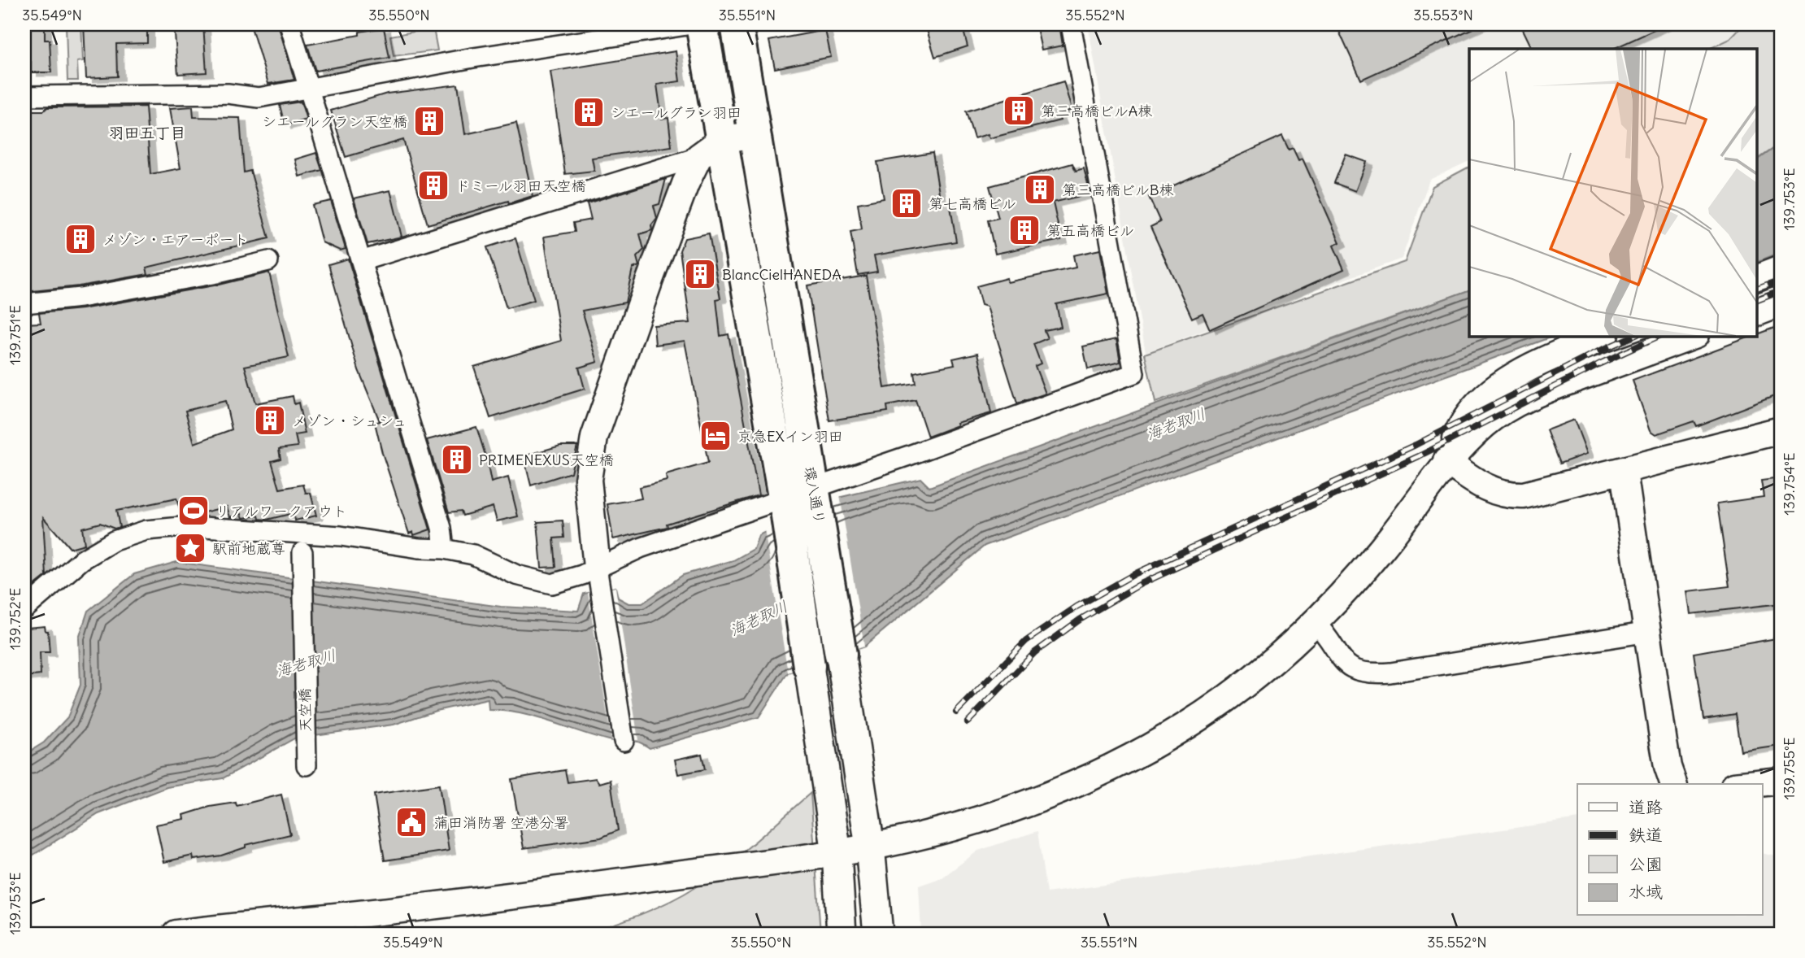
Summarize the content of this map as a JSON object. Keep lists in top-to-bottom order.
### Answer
{
  "streets": {
    "highway": ["環八通り"],
    "street": ["天空橋"]
  },
  "districts": ["羽田五丁目"],
  "water": ["海老取川"],
  "places": {
    "building": [
      "第三高橋ビルA棟",
      "シエールグラン羽田",
      "シエールグラン天空橋",
      "ドミール羽田天空橋",
      "第三高橋ビルB棟",
      "第七高橋ビル",
      "第五高橋ビル",
      "メゾン・エアーポート",
      "BlancCielHANEDA",
      "メゾン・シュシュ",
      "PRIMENEXUS天空橋"
    ],
    "hotel": ["京急EXイン羽田"],
    "sports": ["リアルワークアウト"],
    "place": ["駅前地蔵尊"],
    "public building": ["蒲田消防署 空港分署"]
  },
  "legend": [
    "道路",
    "鉄道",
    "公園",
    "水域"
  ],
  "coordinates": [
    "35.549°N",
    "35.550°N",
    "35.551°N",
    "35.552°N",
    "35.553°N",
    "139.753°E",
    "139.751°E",
    "139.754°E",
    "139.752°E",
    "139.755°E"
  ]
}
